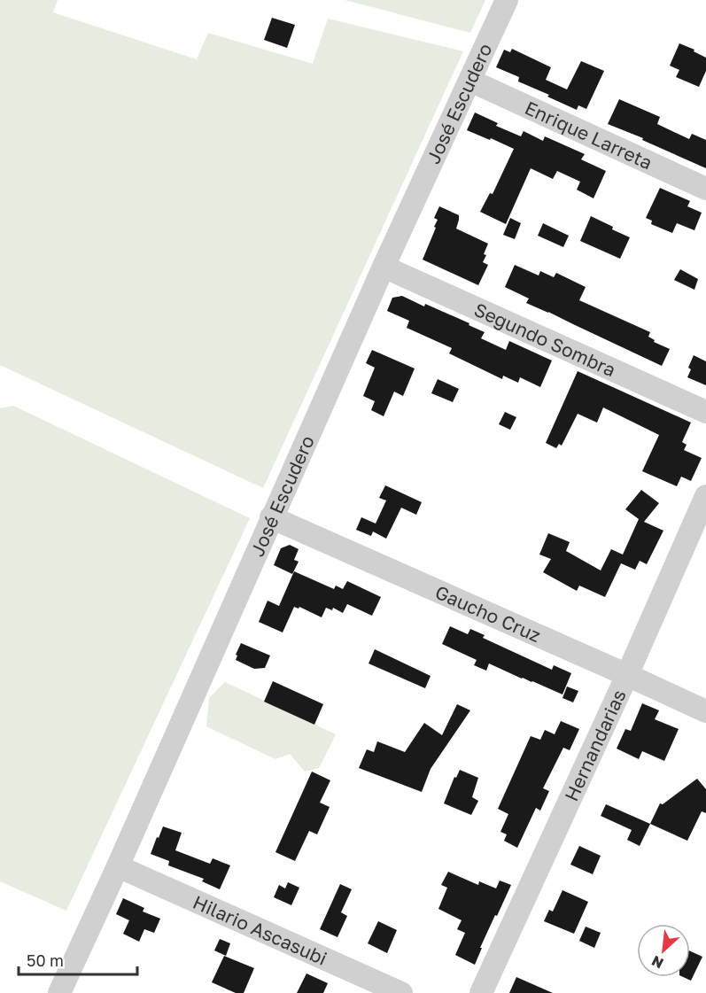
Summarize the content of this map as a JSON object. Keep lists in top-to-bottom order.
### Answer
{
  "streets": {
    "street": [
      "José Escudero",
      "Enrique Larreta",
      "Segundo Sombra",
      "Gaucho Cruz",
      "Hernandarias",
      "Hilario Ascasubi"
    ]
  },
  "crossings": [
    ["José Escudero", "Enrique Larreta"],
    ["José Escudero", "Segundo Sombra"],
    ["José Escudero", "Gaucho Cruz"],
    ["José Escudero", "Hilario Ascasubi"],
    ["Gaucho Cruz", "Hernandarias"]
  ],
  "scale_bar": "50 m",
  "north": "bottom left"
}
